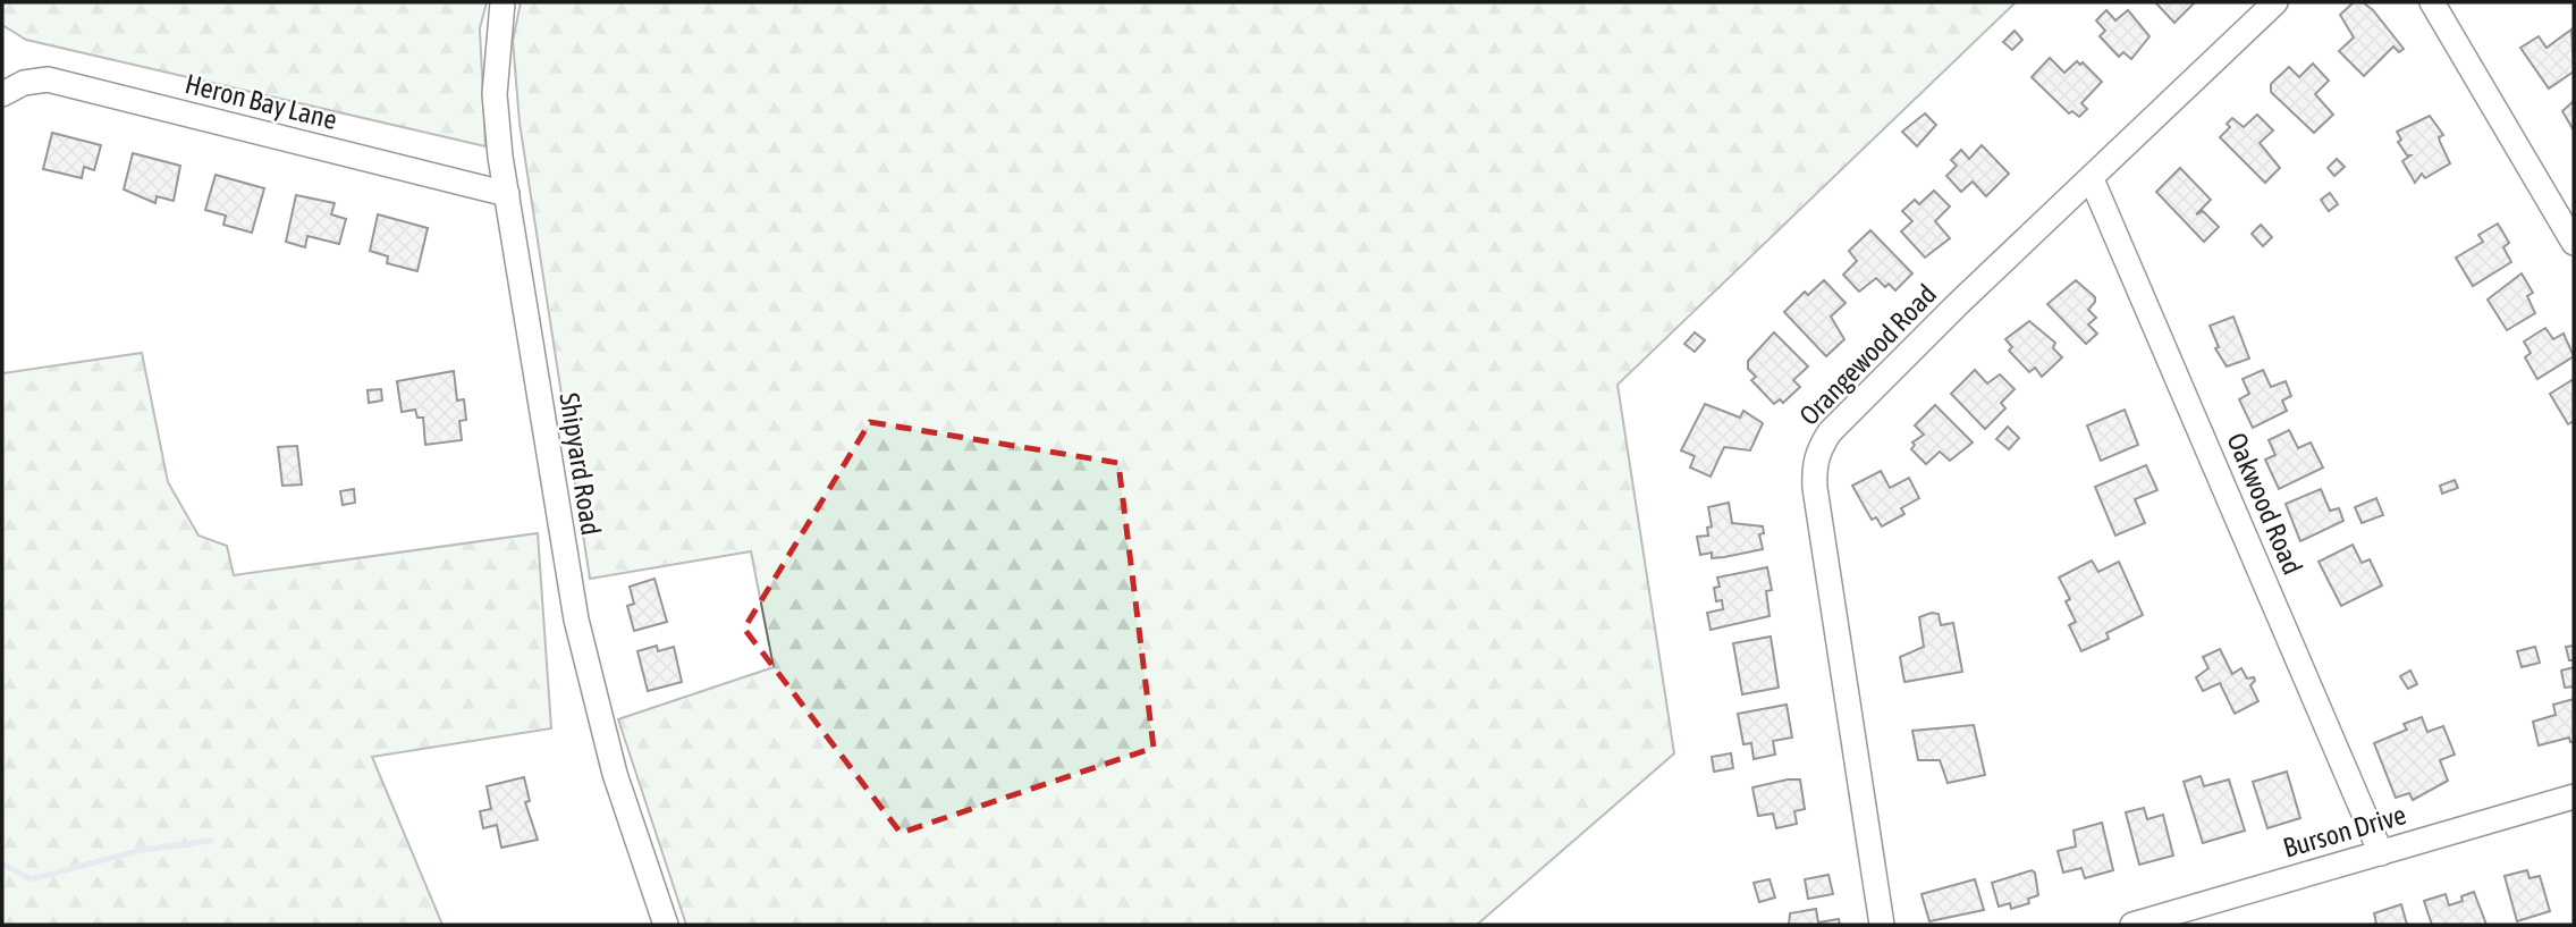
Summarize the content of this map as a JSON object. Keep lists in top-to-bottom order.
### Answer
{
  "streets": {
    "street": [
      "Heron Bay Lane",
      "Orangewood Road",
      "Shipyard Road",
      "Oakwood Road",
      "Burson Drive"
    ]
  },
  "crossings": [
    ["Heron Bay Lane", "Shipyard Road"],
    ["Orangewood Road", "Oakwood Road"],
    ["Oakwood Road", "Burson Drive"]
  ]
}
